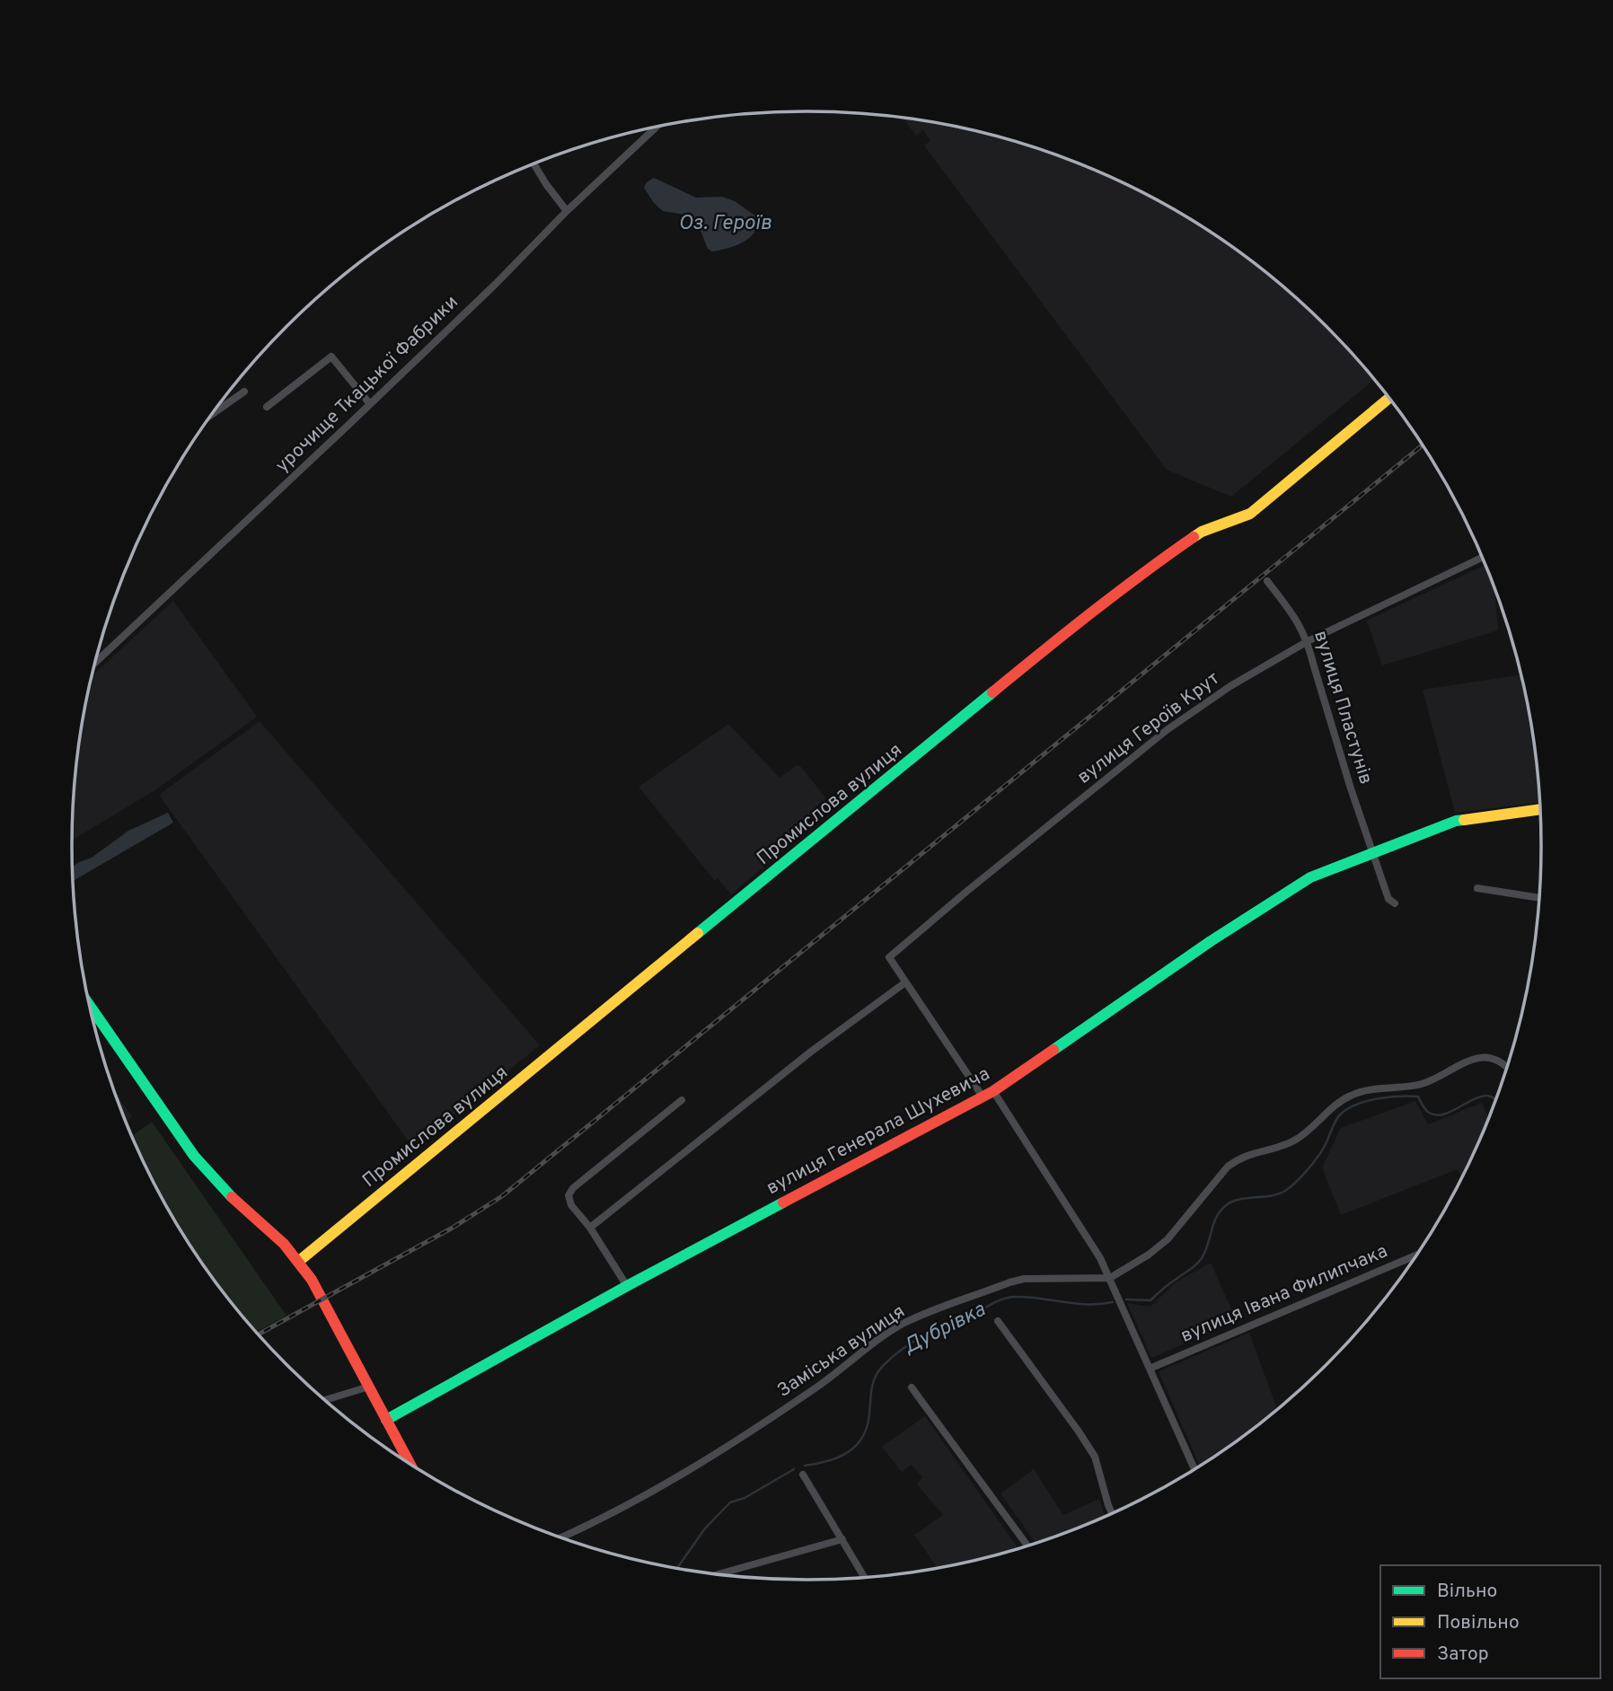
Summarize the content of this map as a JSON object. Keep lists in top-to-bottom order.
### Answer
{
  "streets": {
    "street": [
      "урочище Ткацької Фабрики",
      "вулиця Пластунів",
      "вулиця Героїв Крут",
      "Промислова вулиця",
      "вулиця Генерала Шухевича",
      "вулиця Івана Филипчака",
      "Заміська вулиця"
    ]
  },
  "crossings": [
    ["вулиця Пластунів", "вулиця Героїв Крут"],
    ["вулиця Пластунів", "вулиця Генерала Шухевича"]
  ],
  "water": ["Оз. Героїв", "Дубрівка"],
  "legend": ["Вільно", "Повільно", "Затор"]
}
